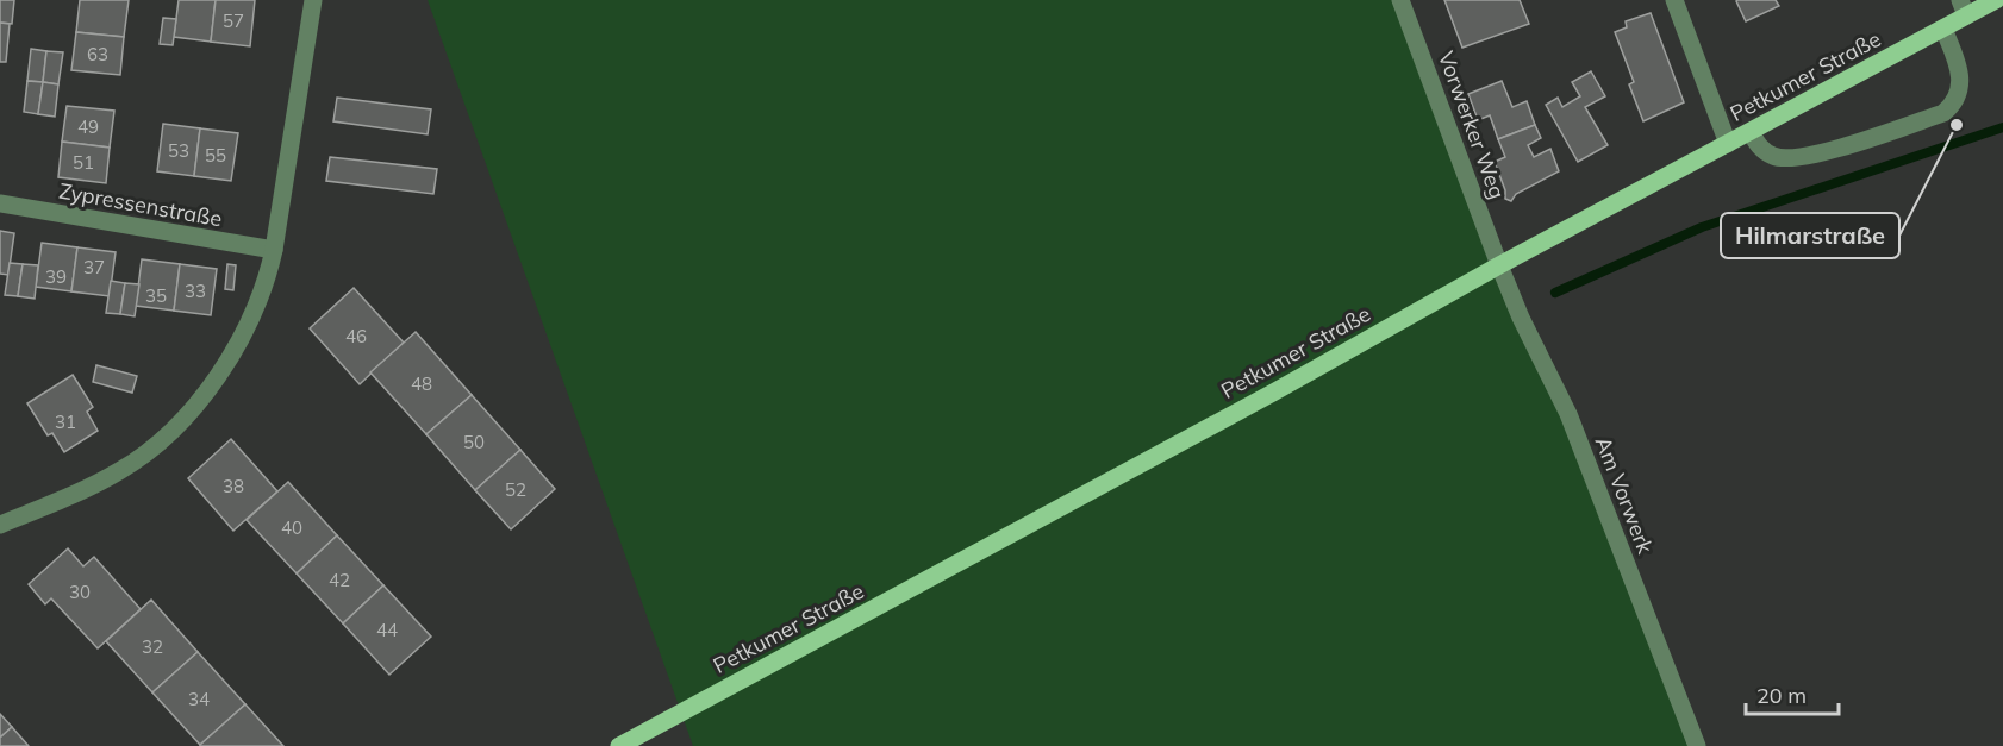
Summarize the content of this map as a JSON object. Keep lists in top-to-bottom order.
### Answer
{
  "streets": {
    "main road": ["Petkumer Straße"],
    "street": ["Vorwerker Weg", "Zypressenstraße", "Am Vorwerk"]
  },
  "crossings": [
    ["Petkumer Straße", "Vorwerker Weg"],
    ["Petkumer Straße", "Am Vorwerk"],
    ["Vorwerker Weg", "Am Vorwerk"]
  ],
  "places": ["Hilmarstraße"],
  "house_numbers": [
    "57",
    "63",
    "49",
    "53",
    "55",
    "51",
    "37",
    "39",
    "33",
    "35",
    "46",
    "48",
    "31",
    "50",
    "38",
    "52",
    "40",
    "42",
    "30",
    "44",
    "32",
    "34"
  ],
  "scale_bar": "20 m"
}
